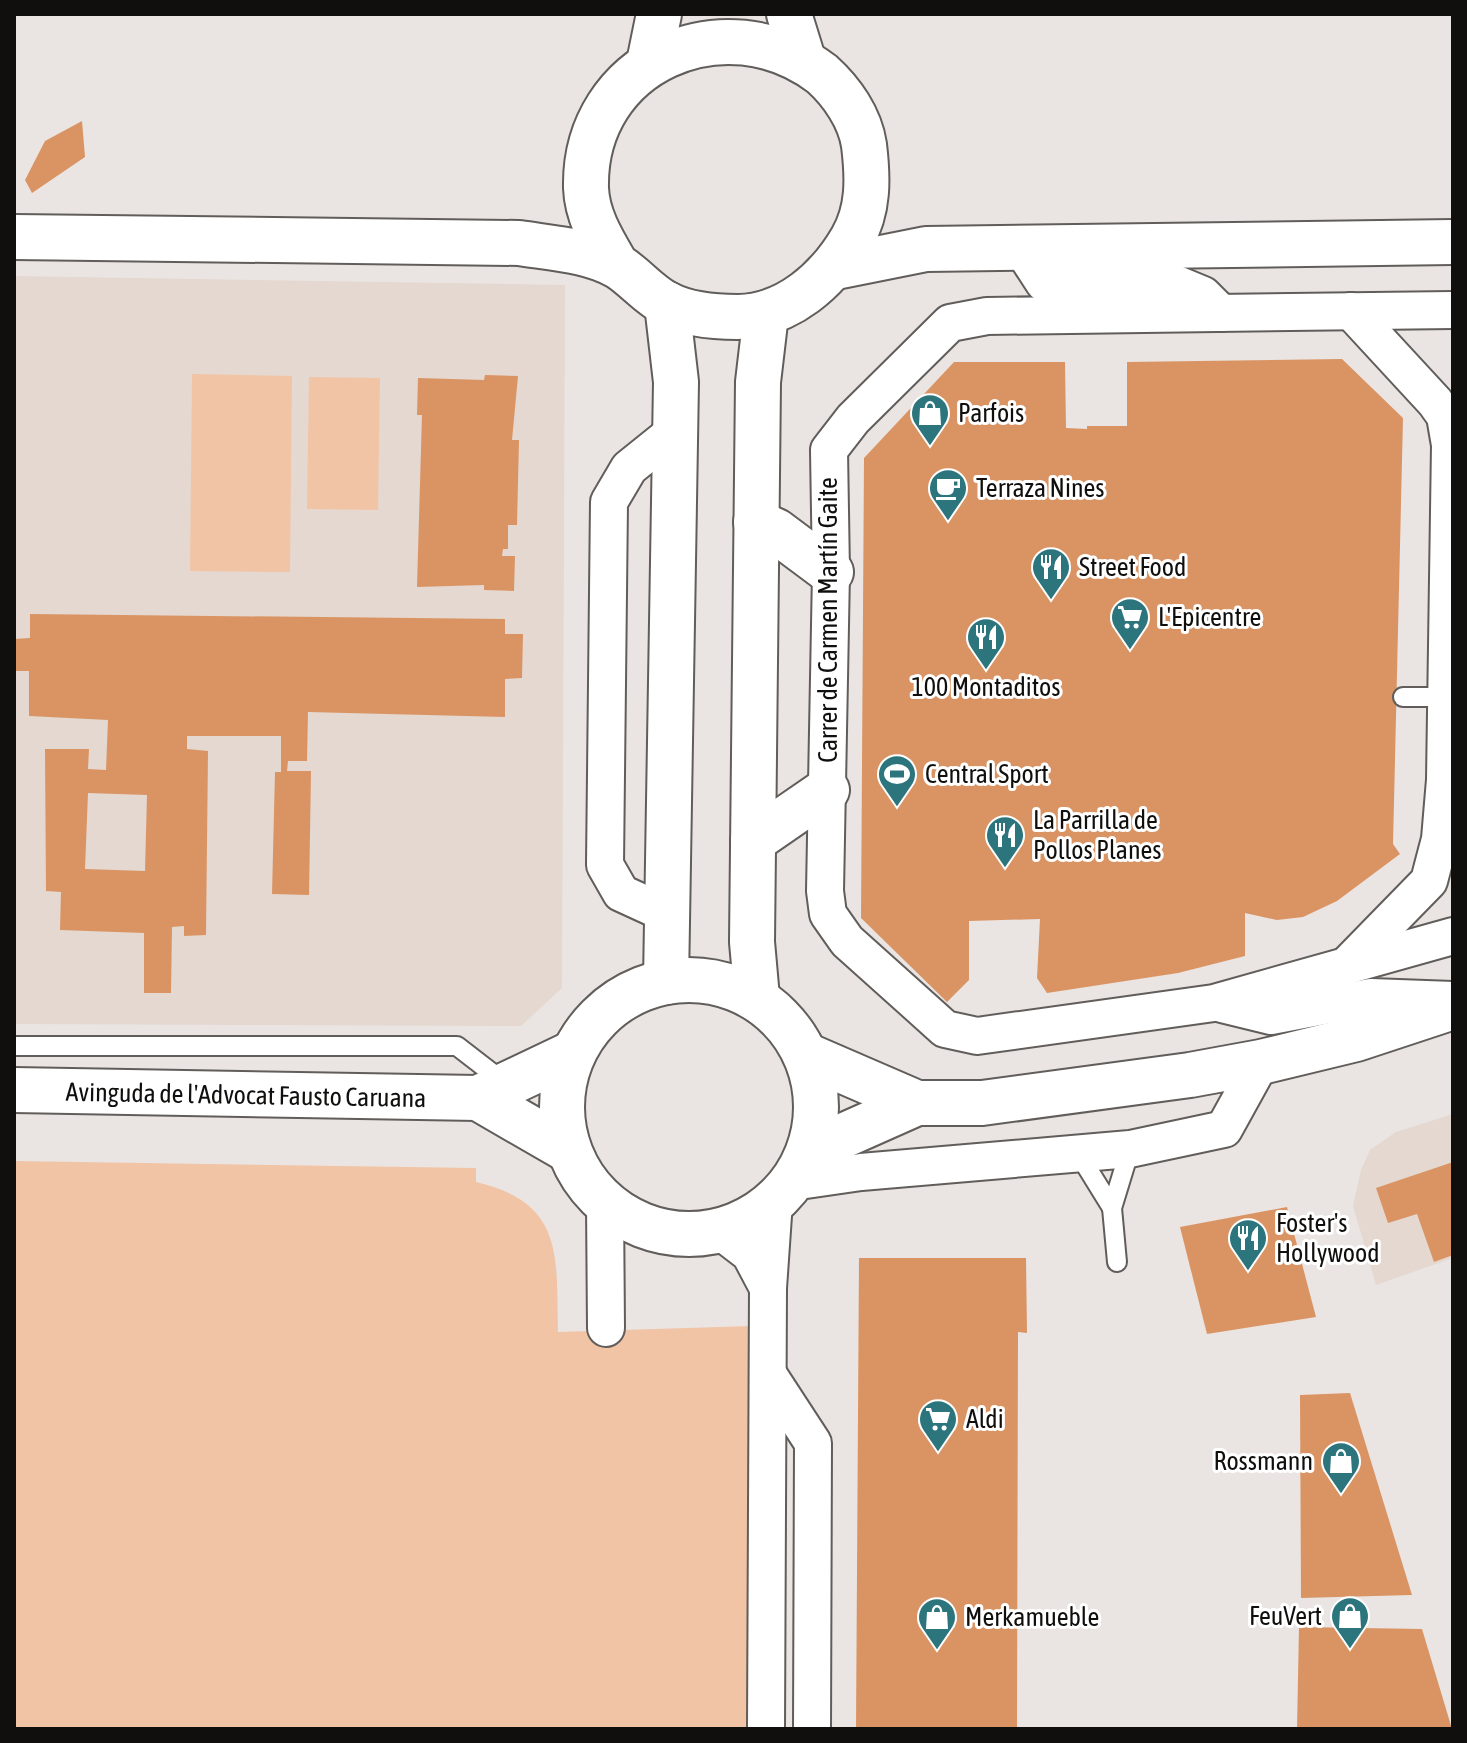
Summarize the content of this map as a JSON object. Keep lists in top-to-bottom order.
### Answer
{
  "streets": {
    "street": ["Carrer de Carmen Martín Gaite", "Avinguda de l'Advocat Fausto Caruana"]
  },
  "places": {
    "shop": [
      "Parfois",
      "Rossmann",
      "FeuVert",
      "Merkamueble"
    ],
    "cafe": ["Terraza Nines"],
    "restaurant": [
      "Street Food",
      "100 Montaditos",
      "La Parrilla de Pollos Planes",
      "Foster's Hollywood"
    ],
    "supermarket": ["L'Epicentre", "Aldi"],
    "sports": ["Central Sport"]
  }
}
